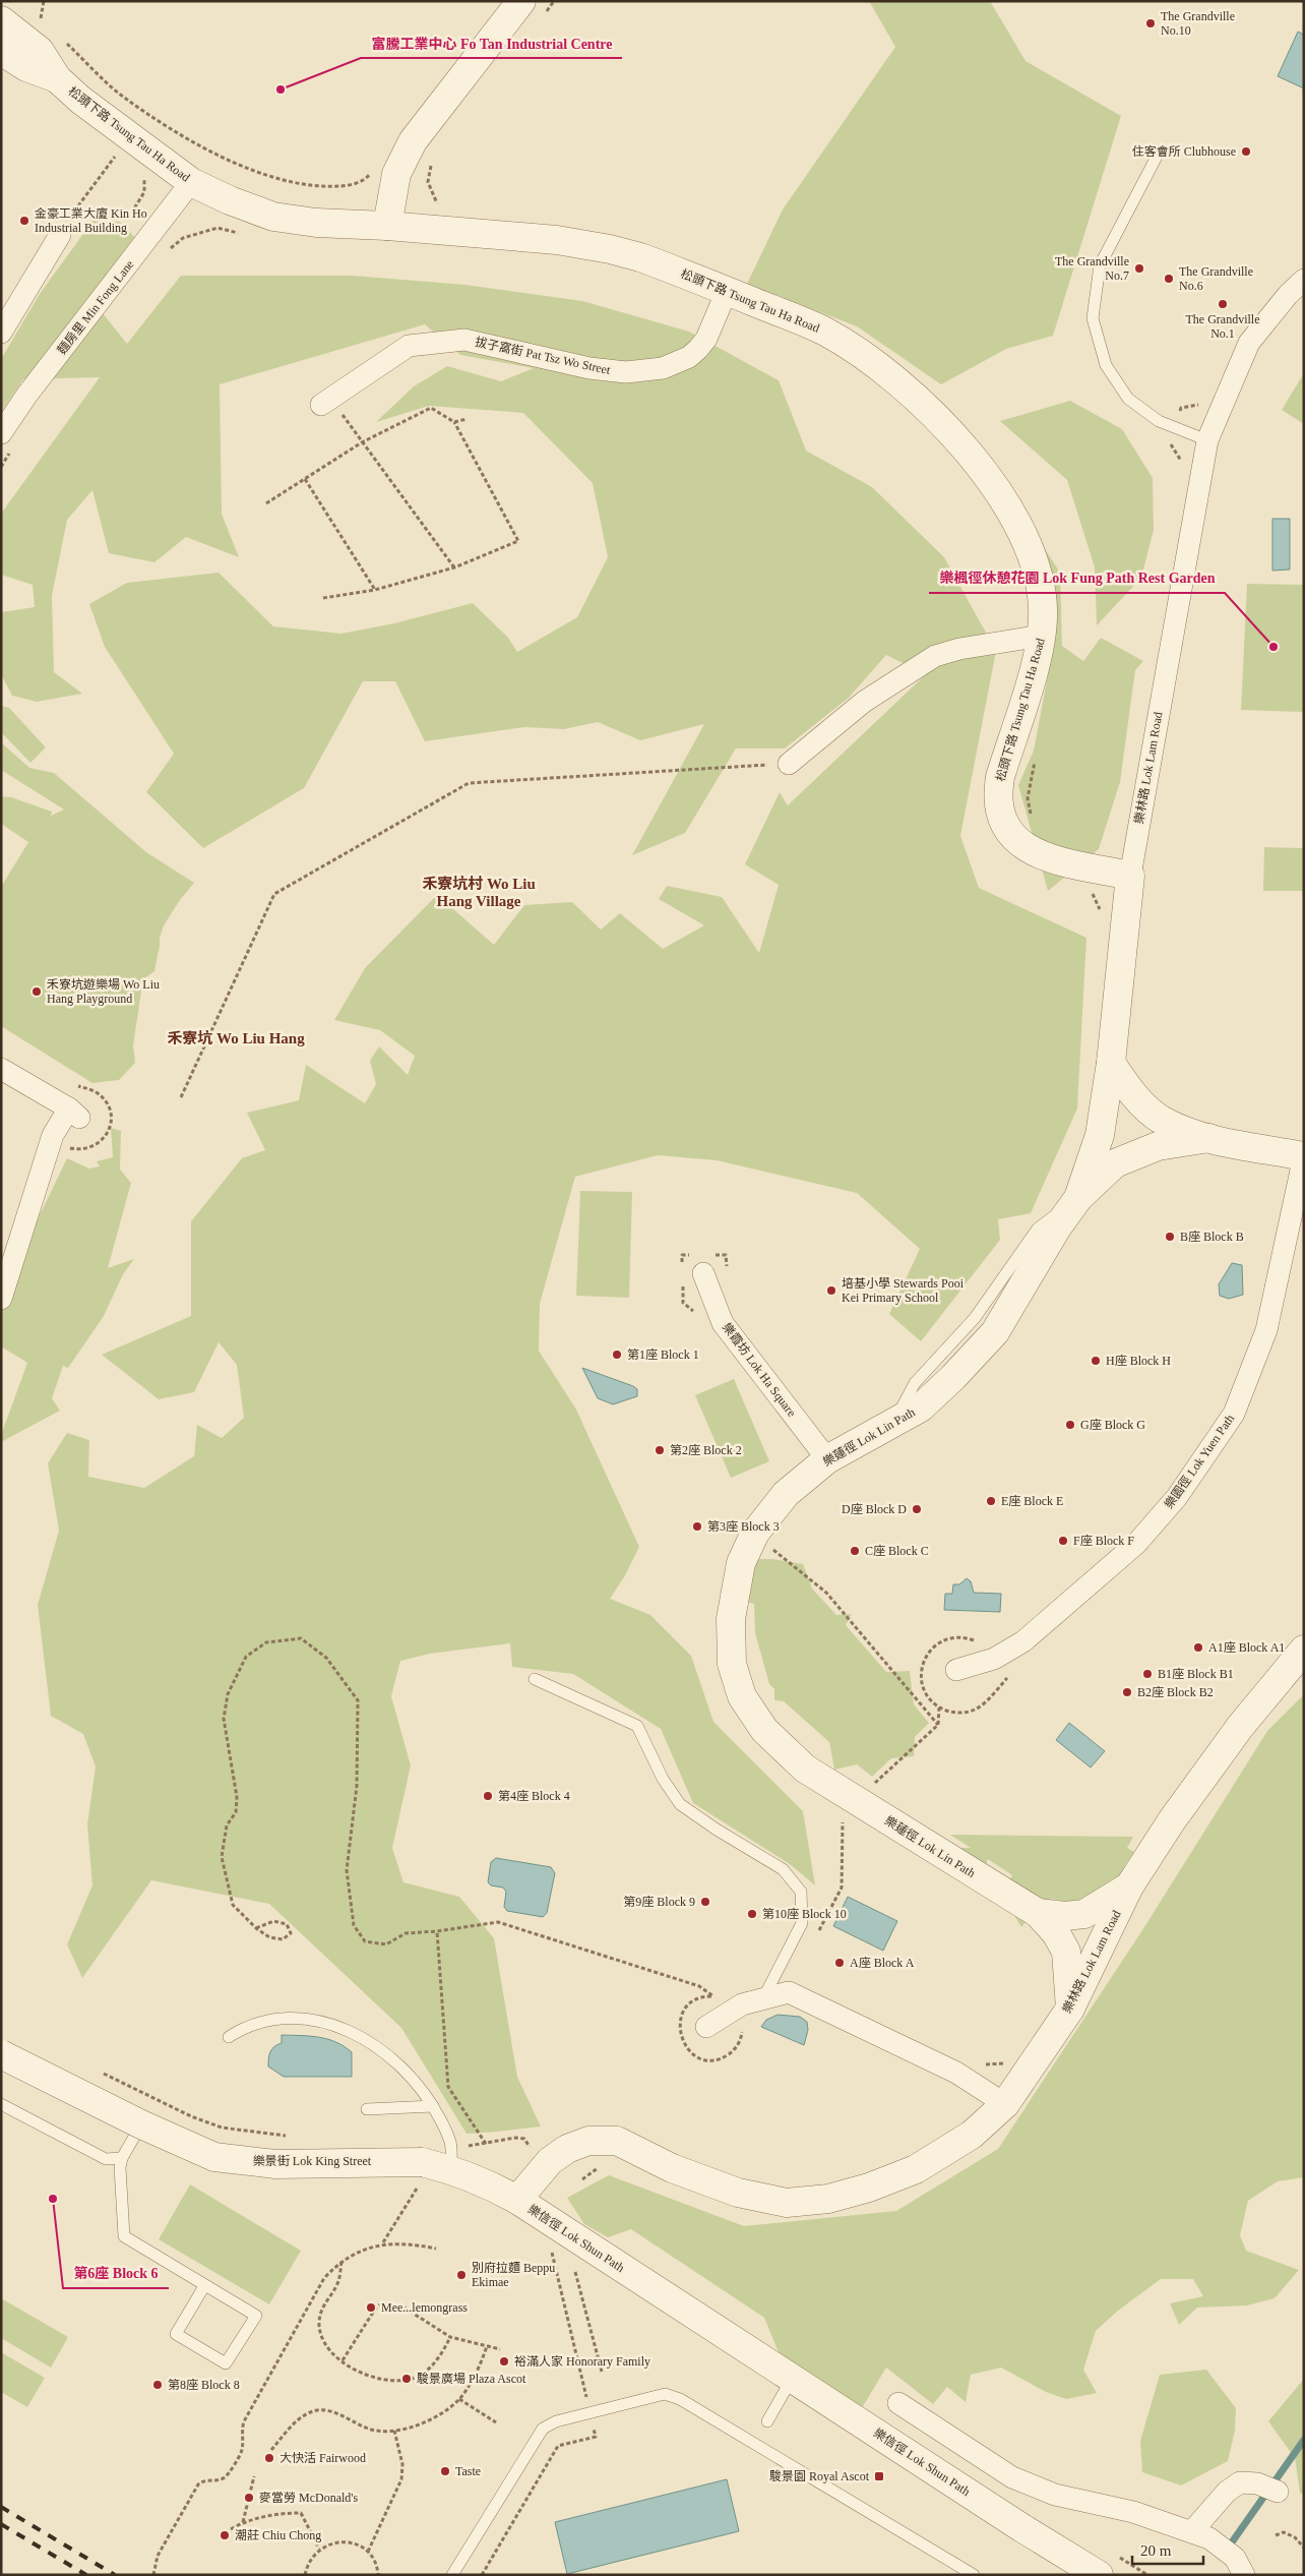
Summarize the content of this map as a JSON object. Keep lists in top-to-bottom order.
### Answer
{
  "streets": {
    "street": [
      "松頭下路 Tsung Tau Ha Road",
      "麵房里 Min Fong Lane",
      "拔子窩街 Pat Tsz Wo Street",
      "樂林路 Lok Lam Road",
      "樂霞坊 Lok Ha Square",
      "樂蓮徑 Lok Lin Path",
      "樂園徑 Lok Yuen Path",
      "樂景街 Lok King Street",
      "樂信徑 Lok Shun Path"
    ]
  },
  "crossings": [
    ["松頭下路 Tsung Tau Ha Road", "麵房里 Min Fong Lane"],
    ["松頭下路 Tsung Tau Ha Road", "拔子窩街 Pat Tsz Wo Street"],
    ["松頭下路 Tsung Tau Ha Road", "樂林路 Lok Lam Road"],
    ["樂林路 Lok Lam Road", "樂蓮徑 Lok Lin Path"],
    ["樂林路 Lok Lam Road", "樂信徑 Lok Shun Path"],
    ["樂霞坊 Lok Ha Square", "樂蓮徑 Lok Lin Path"],
    ["樂景街 Lok King Street", "樂信徑 Lok Shun Path"]
  ],
  "districts": ["禾寮坑村 Wo Liu Hang Village", "禾寮坑 Wo Liu Hang"],
  "places": {
    "other": [
      "The Grandville No.10",
      "富騰工業中心 Fo Tan Industrial Centre",
      "住客會所 Clubhouse",
      "金豪工業大廈 Kin Ho Industrial Building",
      "The Grandville No.7",
      "The Grandville No.6",
      "The Grandville No.1",
      "樂楓徑休憩花園 Lok Fung Path Rest Garden",
      "禾寮坑遊樂場 Wo Liu Hang Playground",
      "B座 Block B",
      "培基小學 Stewards Pooi Kei Primary School",
      "第1座 Block 1",
      "H座 Block H",
      "G座 Block G",
      "第2座 Block 2",
      "E座 Block E",
      "D座 Block D",
      "第3座 Block 3",
      "F座 Block F",
      "C座 Block C",
      "A1座 Block A1",
      "B1座 Block B1",
      "B2座 Block B2",
      "第4座 Block 4",
      "第9座 Block 9",
      "第10座 Block 10",
      "A座 Block A",
      "第6座 Block 6",
      "別府拉麵 Beppu Ekimae",
      "Mee...lemongrass",
      "裕滿人家 Honorary Family",
      "駿景廣場 Plaza Ascot",
      "第8座 Block 8",
      "大快活 Fairwood",
      "Taste",
      "麥當勞 McDonald's",
      "潮莊 Chiu Chong"
    ],
    "transit": ["駿景園 Royal Ascot"]
  },
  "scale_bar": "20 m"
}
